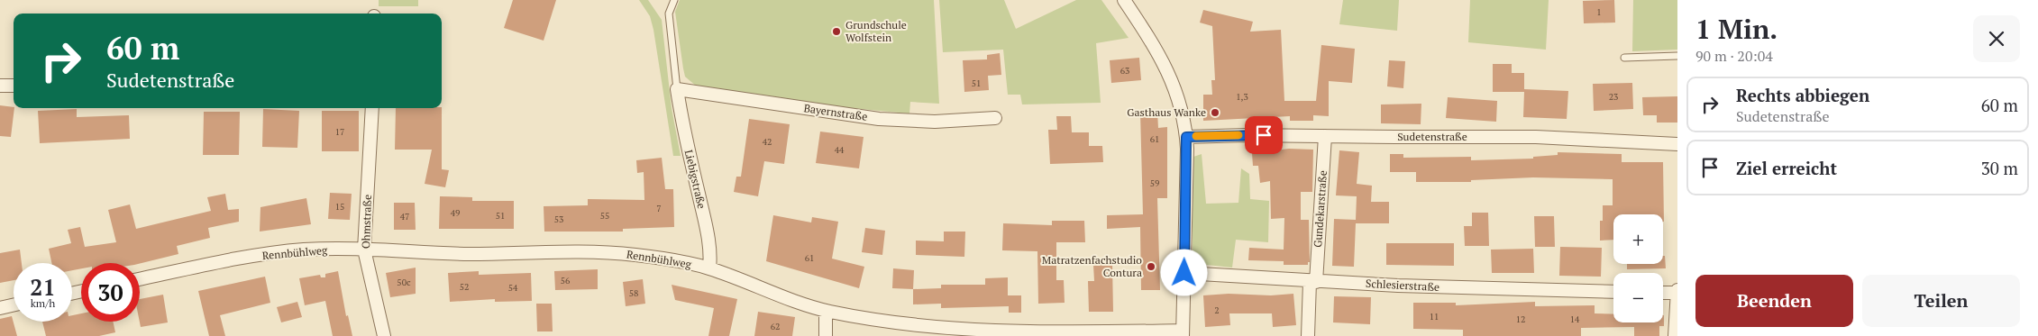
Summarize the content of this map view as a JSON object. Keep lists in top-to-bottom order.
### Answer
{
  "streets": {
    "street": [
      "Bayernstraße",
      "Sudetenstraße",
      "Liebigstraße",
      "Gundekarstraße",
      "Ohmstraße",
      "Rennbühlweg",
      "Schlesierstraße"
    ]
  },
  "crossings": [
    ["Bayernstraße", "Liebigstraße"],
    ["Sudetenstraße", "Gundekarstraße"],
    ["Liebigstraße", "Rennbühlweg"],
    ["Gundekarstraße", "Schlesierstraße"],
    ["Ohmstraße", "Rennbühlweg"]
  ],
  "places": ["Grundschule Wolfstein", "Gasthaus Wanke", "Matratzenfachstudio Contura"],
  "house_numbers": [
    "1",
    "63",
    "51",
    "1,3",
    "23",
    "17",
    "61",
    "42",
    "44",
    "59",
    "15",
    "7",
    "49",
    "51",
    "55",
    "47",
    "53",
    "61",
    "56",
    "50c",
    "52",
    "54",
    "58",
    "2",
    "11",
    "12",
    "14",
    "62"
  ],
  "page": {
    "heading": ["1 Min.", "90 m · 20:04"],
    "turn": ["60 m", "Sudetenstraße"],
    "list": [
      {
        "name": "Rechts abbiegen",
        "note": "Sudetenstraße",
        "value": "60 m"
      },
      {
        "name": "Ziel erreicht",
        "value": "30 m"
      }
    ],
    "map_buttons": ["+", "−"],
    "speed": "21 km/h",
    "limit": "30",
    "buttons": ["Beenden", "Teilen"]
  }
}
